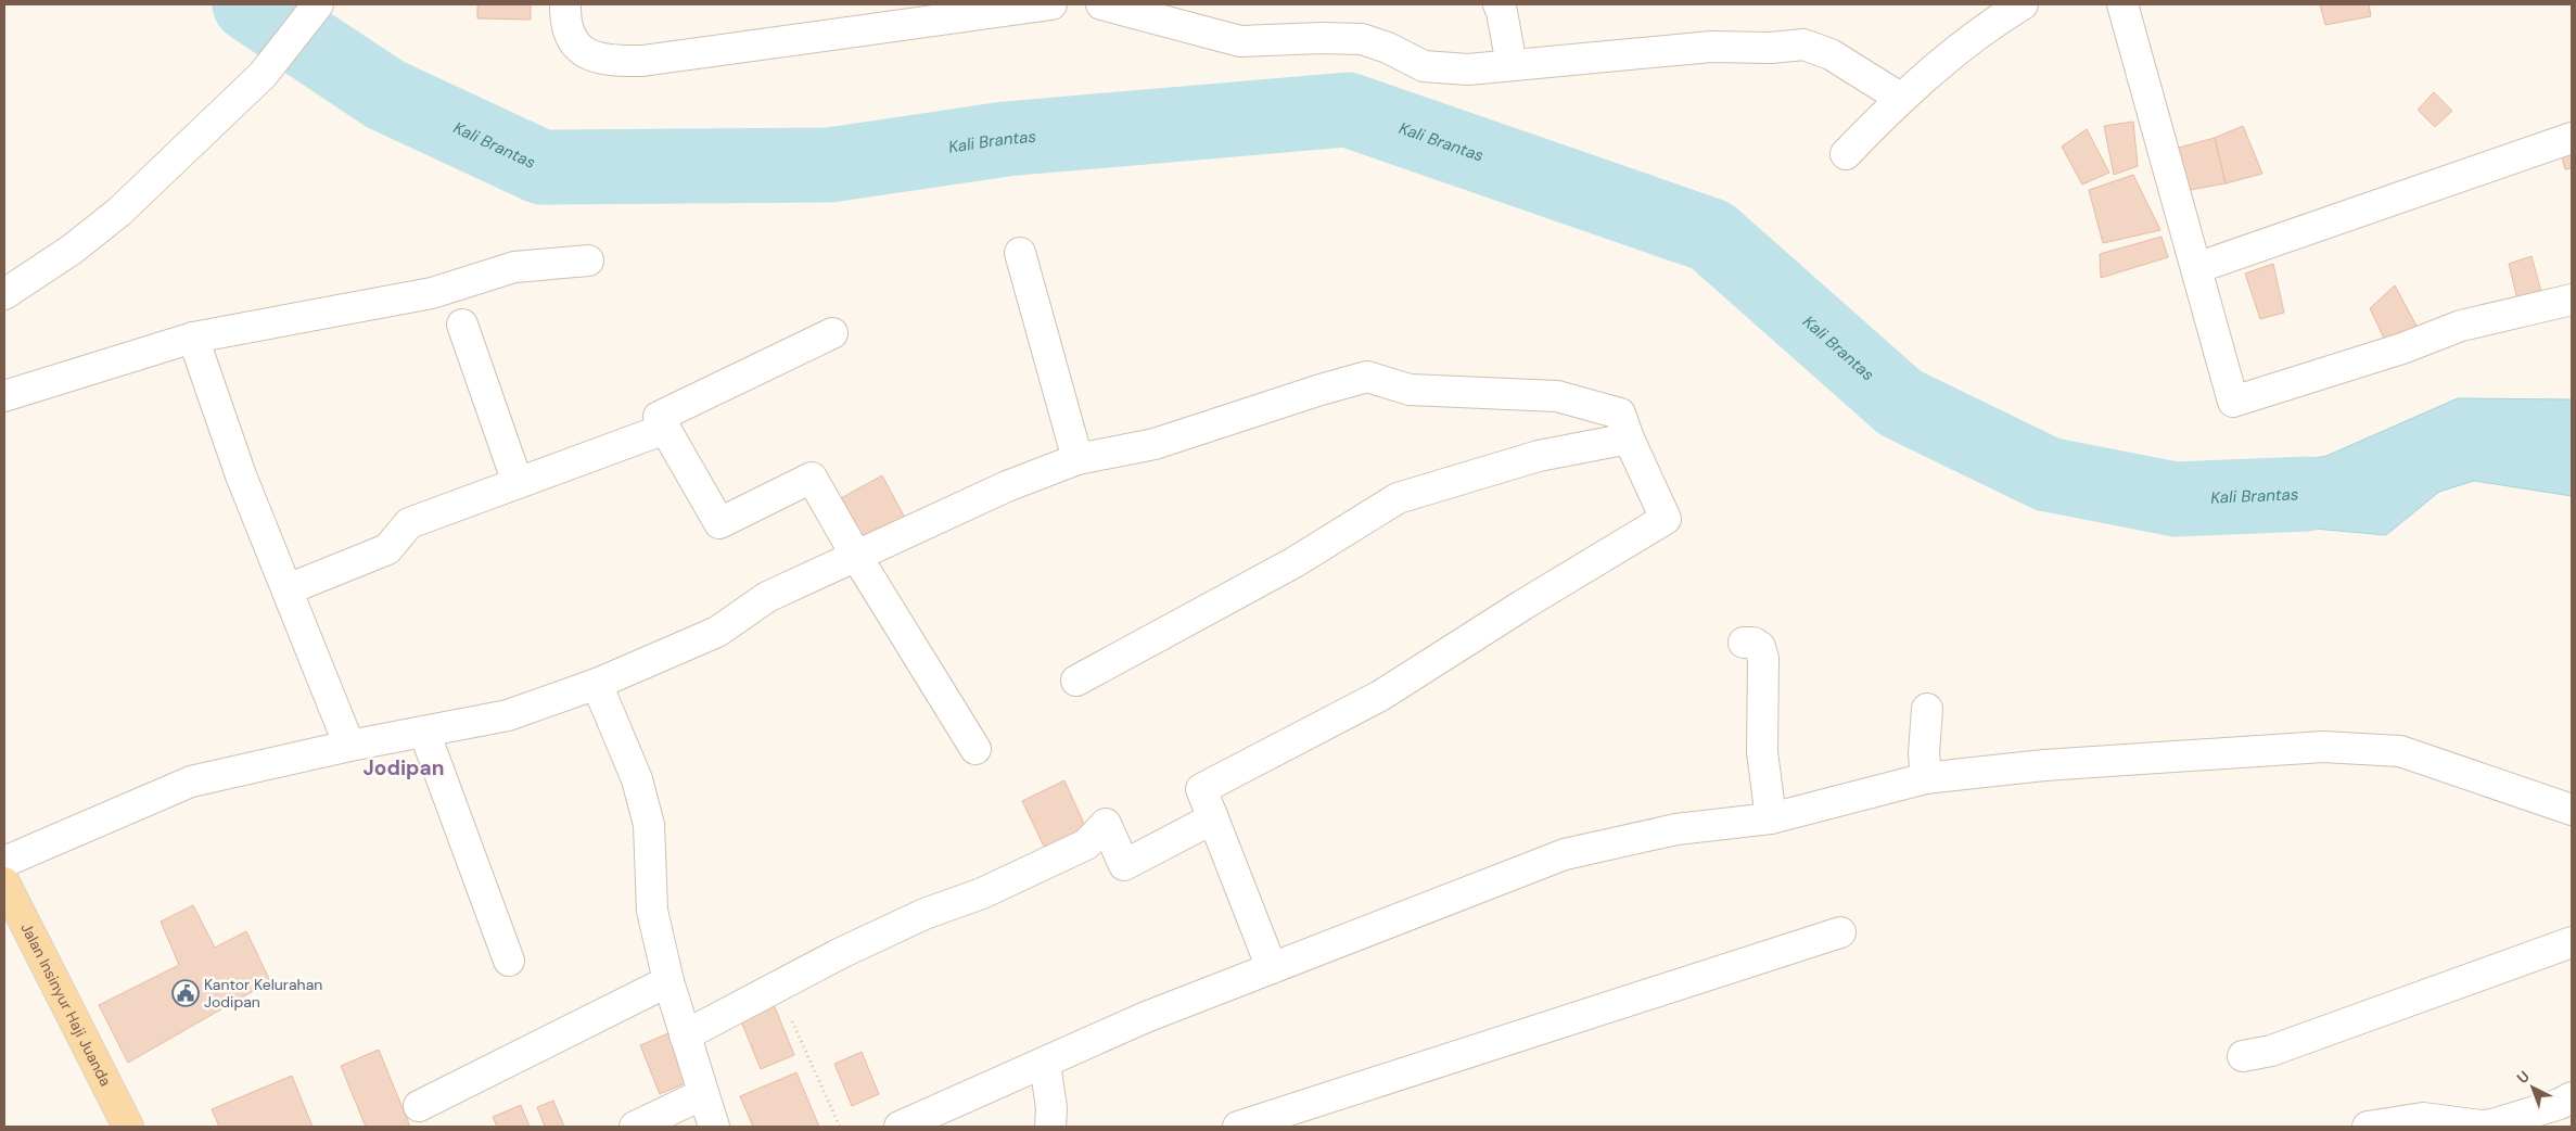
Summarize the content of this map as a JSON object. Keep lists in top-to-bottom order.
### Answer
{
  "streets": {
    "main road": ["Jalan Insinyur Haji Juanda"]
  },
  "districts": ["Jodipan"],
  "water": ["Kali Brantas"],
  "places": {
    "public building": ["Kantor Kelurahan Jodipan"]
  },
  "north": "top left"
}
